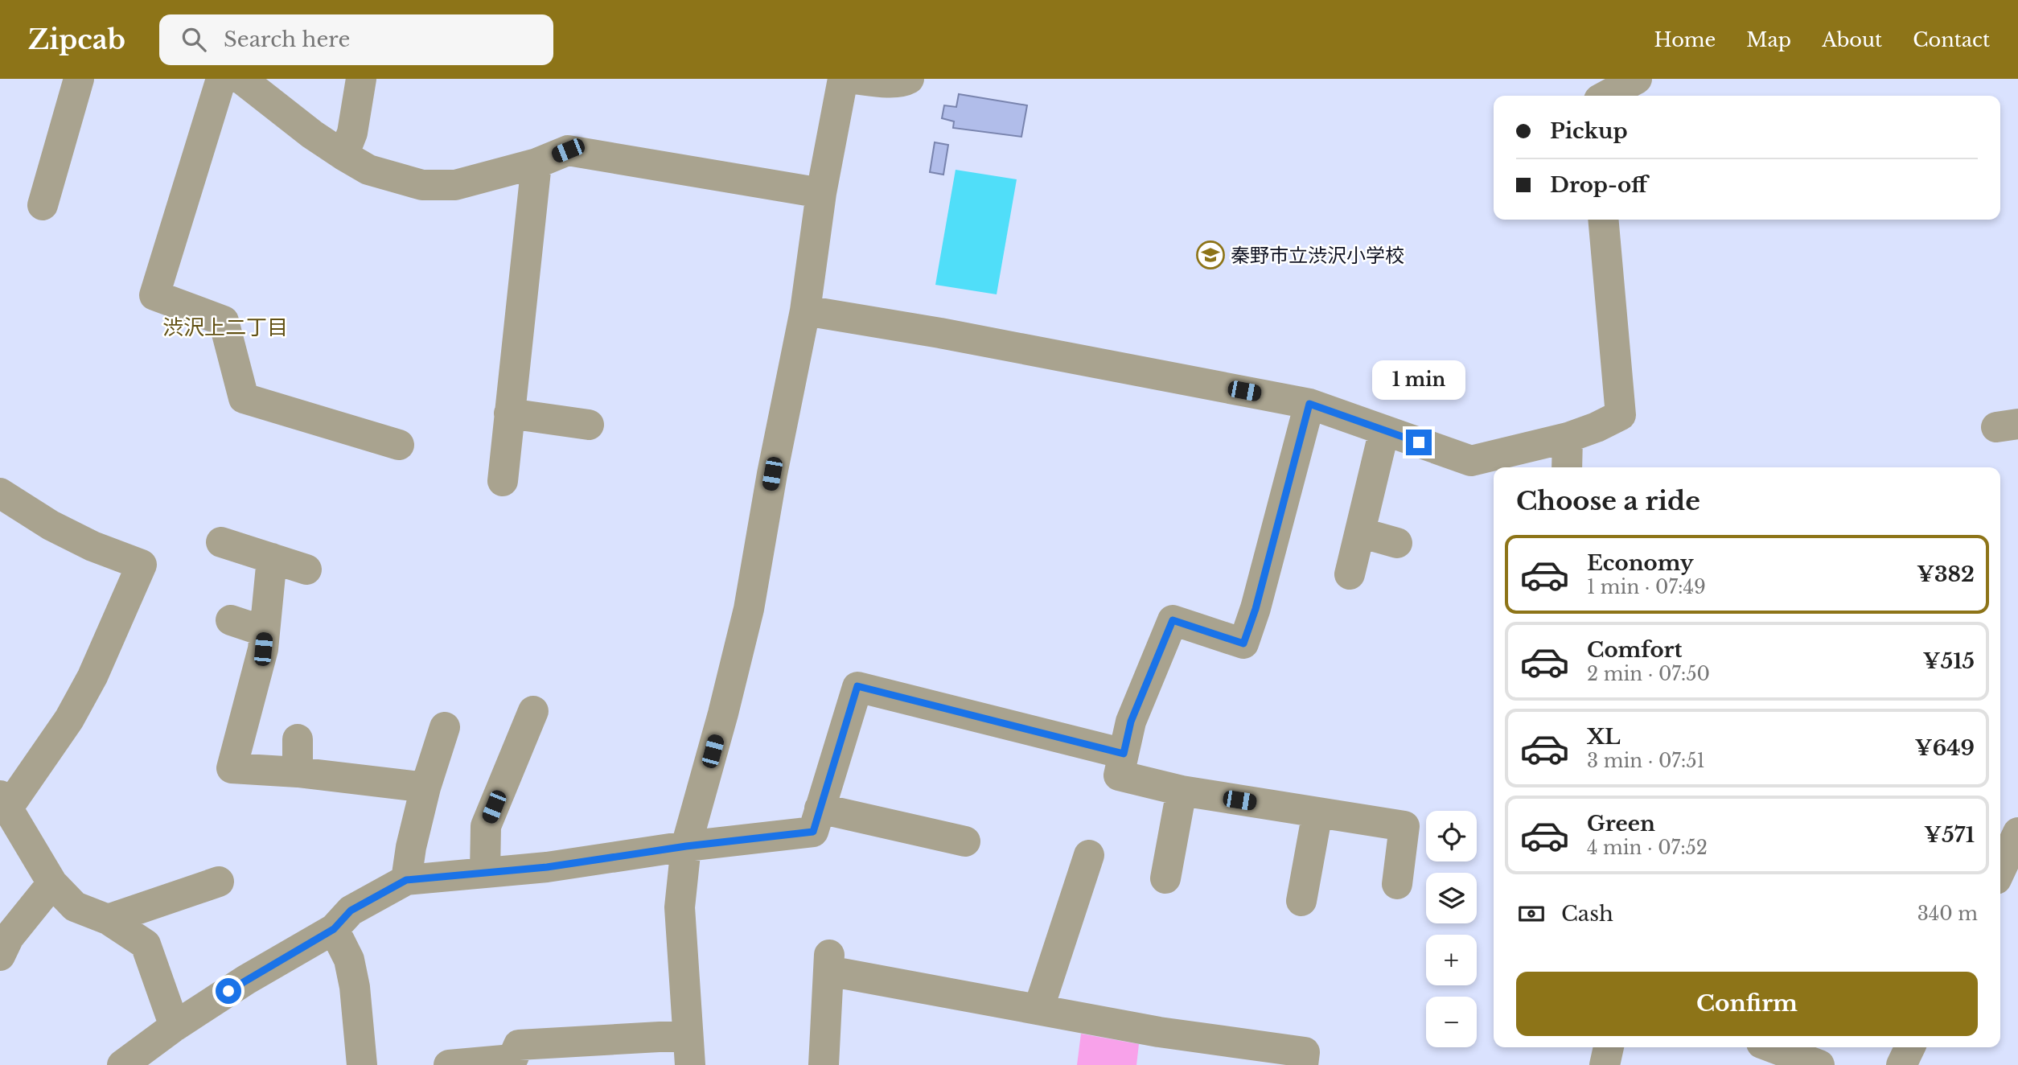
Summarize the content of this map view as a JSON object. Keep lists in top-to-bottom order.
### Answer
{
  "districts": ["渋沢上二丁目"],
  "places": {
    "school or university": ["秦野市立渋沢小学校"]
  },
  "page": {
    "header": "Zipcab",
    "search": "Search here",
    "nav": [
      "Home",
      "Map",
      "About",
      "Contact"
    ],
    "banner": ["Pickup", "Drop-off"],
    "bubble": "1 min",
    "heading": "Choose a ride",
    "list": [
      {
        "name": "Economy",
        "note": "1 min · 07:49",
        "value": "¥382"
      },
      {
        "name": "Comfort",
        "note": "2 min · 07:50",
        "value": "¥515"
      },
      {
        "name": "XL",
        "note": "3 min · 07:51",
        "value": "¥649"
      },
      {
        "name": "Green",
        "note": "4 min · 07:52",
        "value": "¥571"
      }
    ],
    "map_buttons": ["+", "−"],
    "pay": ["Cash", "340 m"],
    "buttons": "Confirm"
  }
}
